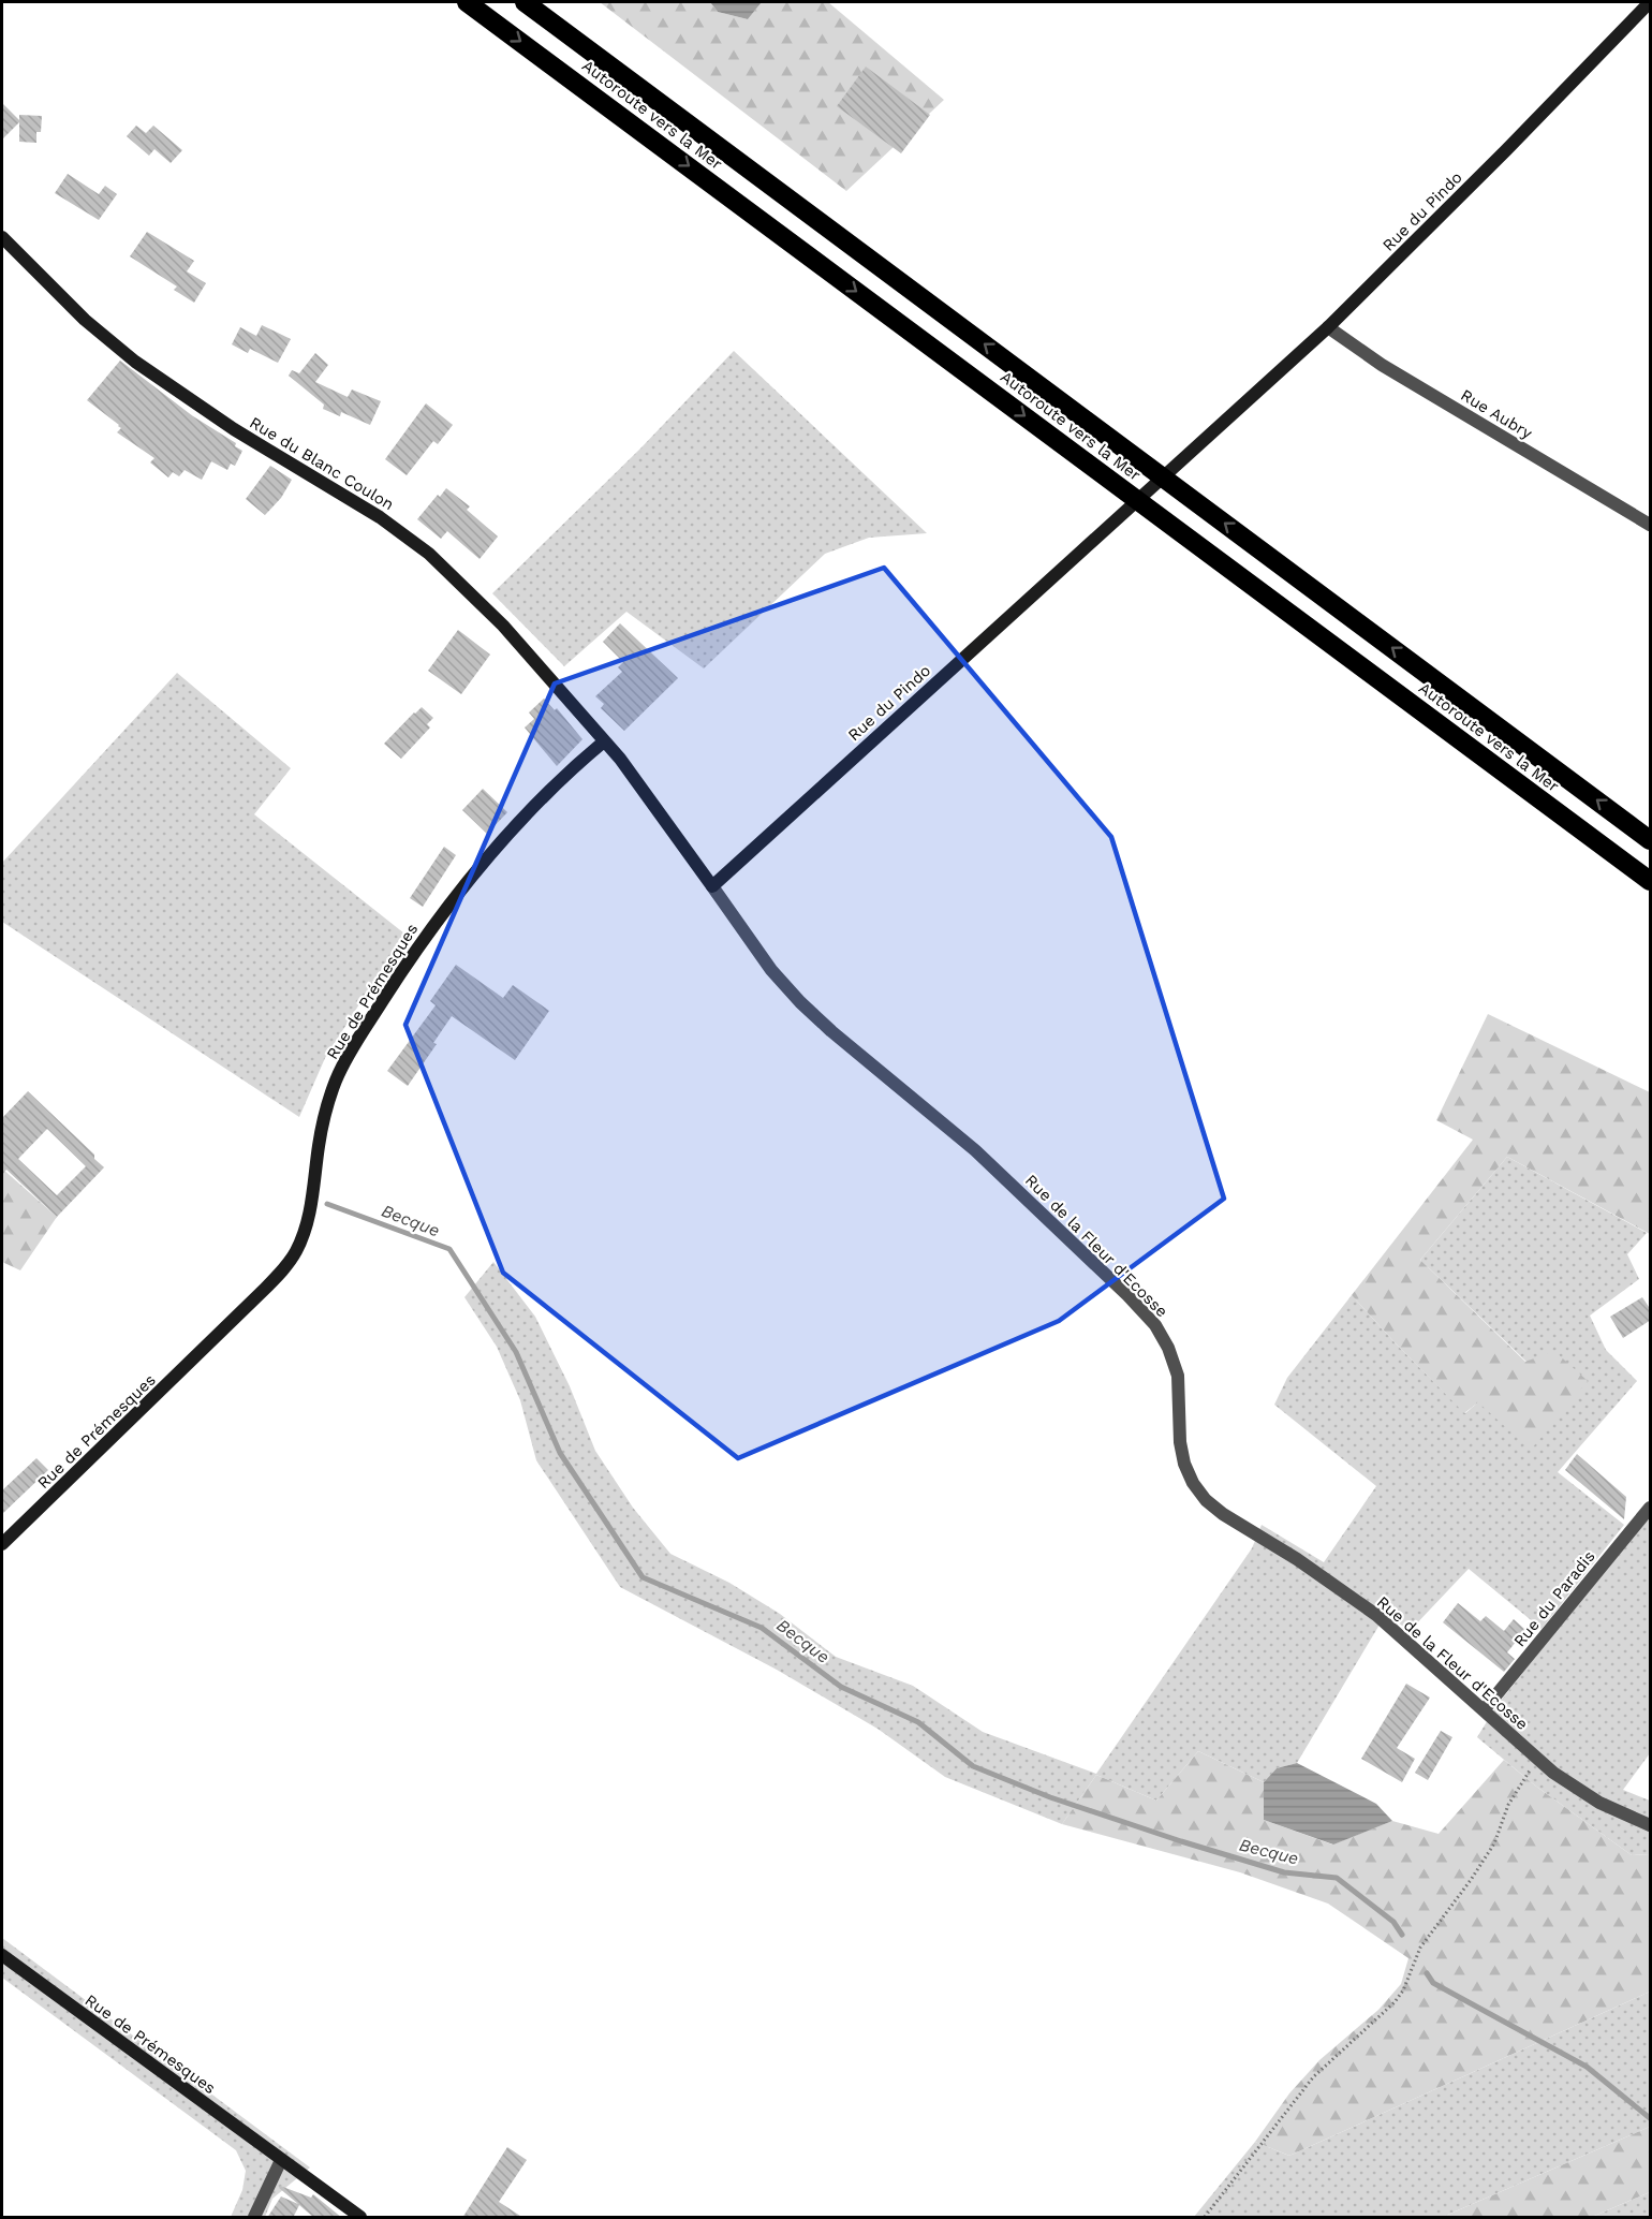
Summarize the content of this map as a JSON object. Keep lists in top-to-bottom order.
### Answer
{
  "streets": {
    "highway": ["Autoroute vers la Mer"],
    "street": [
      "Rue du Pindo",
      "Rue Aubry",
      "Rue du Blanc Coulon",
      "Rue de Prémesques",
      "Rue de la Fleur d'Ecosse",
      "Rue du Paradis"
    ]
  },
  "crossings": [
    ["Rue du Pindo", "Rue Aubry"],
    ["Rue du Pindo", "Rue du Blanc Coulon"],
    ["Rue du Pindo", "Rue de la Fleur d'Ecosse"],
    ["Rue du Blanc Coulon", "Rue de Prémesques"],
    ["Rue du Blanc Coulon", "Rue de la Fleur d'Ecosse"],
    ["Rue de la Fleur d'Ecosse", "Rue du Paradis"]
  ],
  "water": ["Becque"]
}
